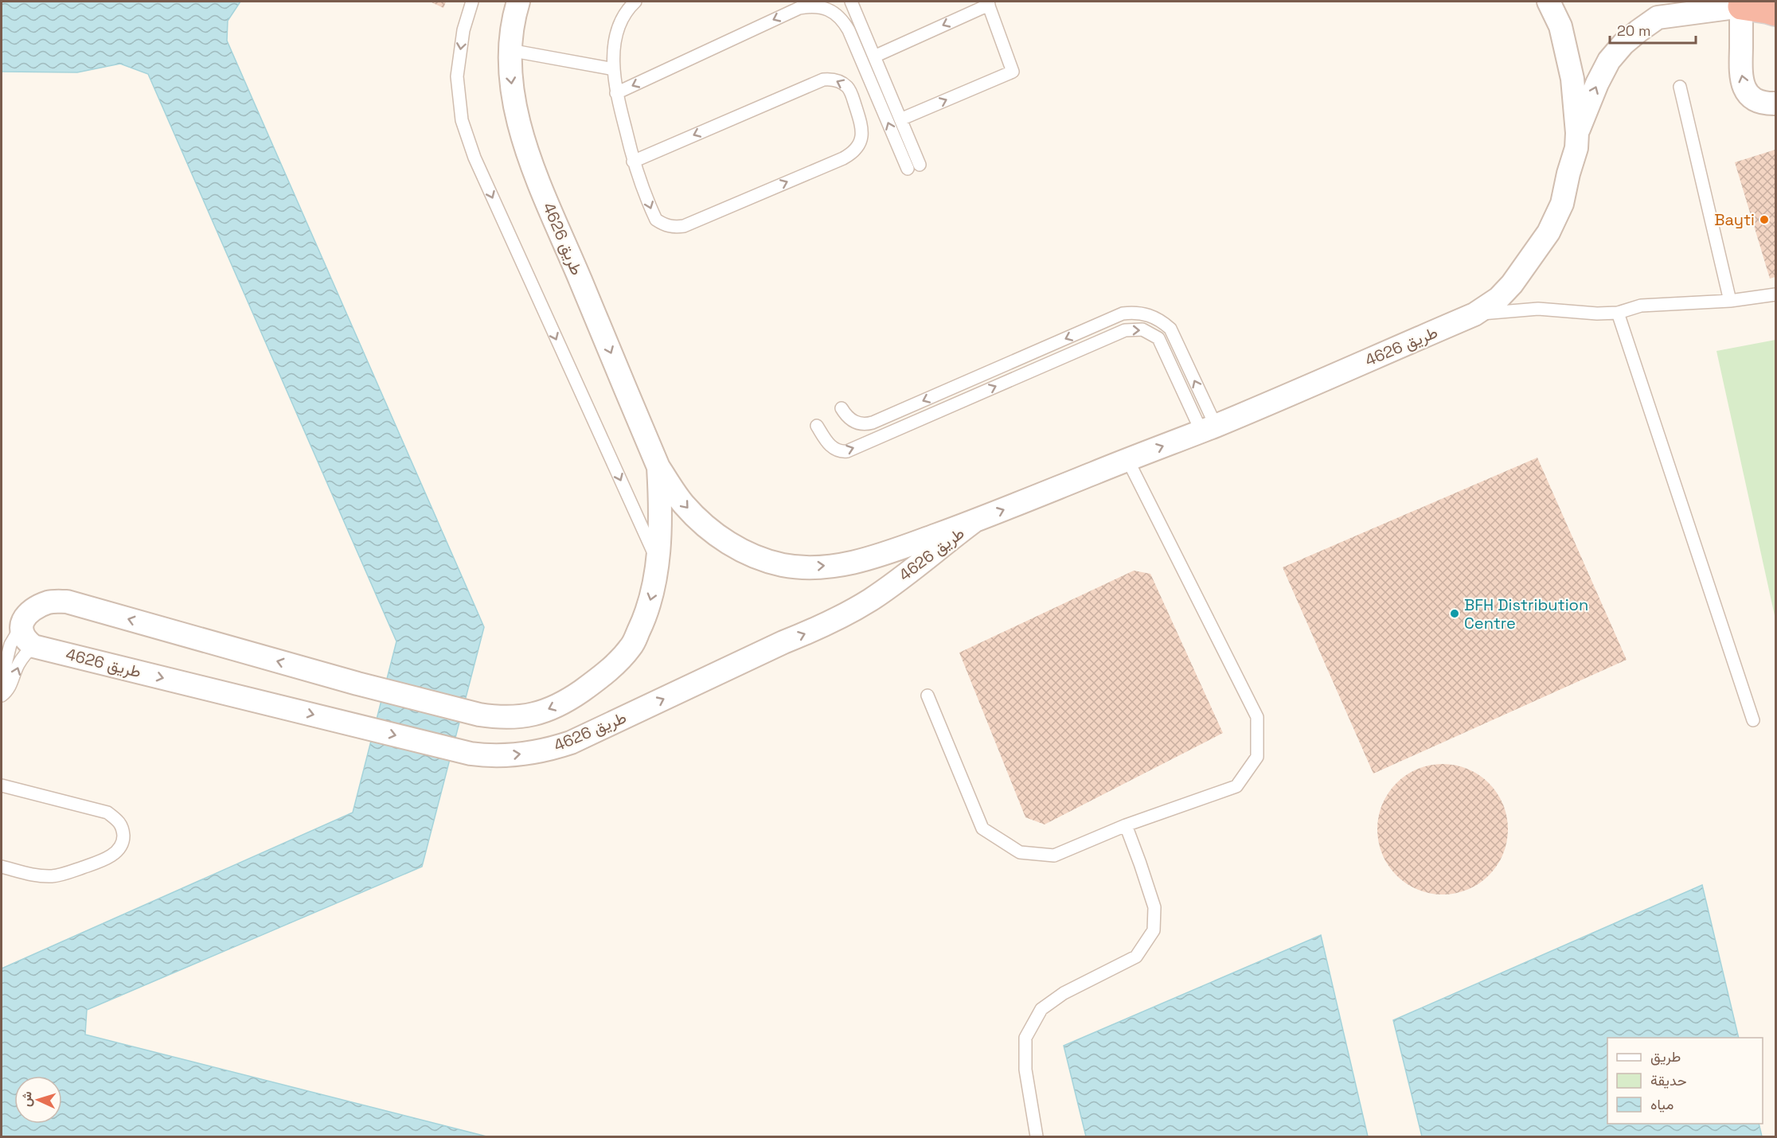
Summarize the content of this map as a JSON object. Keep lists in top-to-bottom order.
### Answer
{
  "streets": {
    "street": ["طريق 4626"]
  },
  "places": ["Bayti", "BFH Distribution Centre"],
  "legend": ["طريق", "حديقة", "مياه"],
  "scale_bar": "20 m",
  "north": "left"
}
